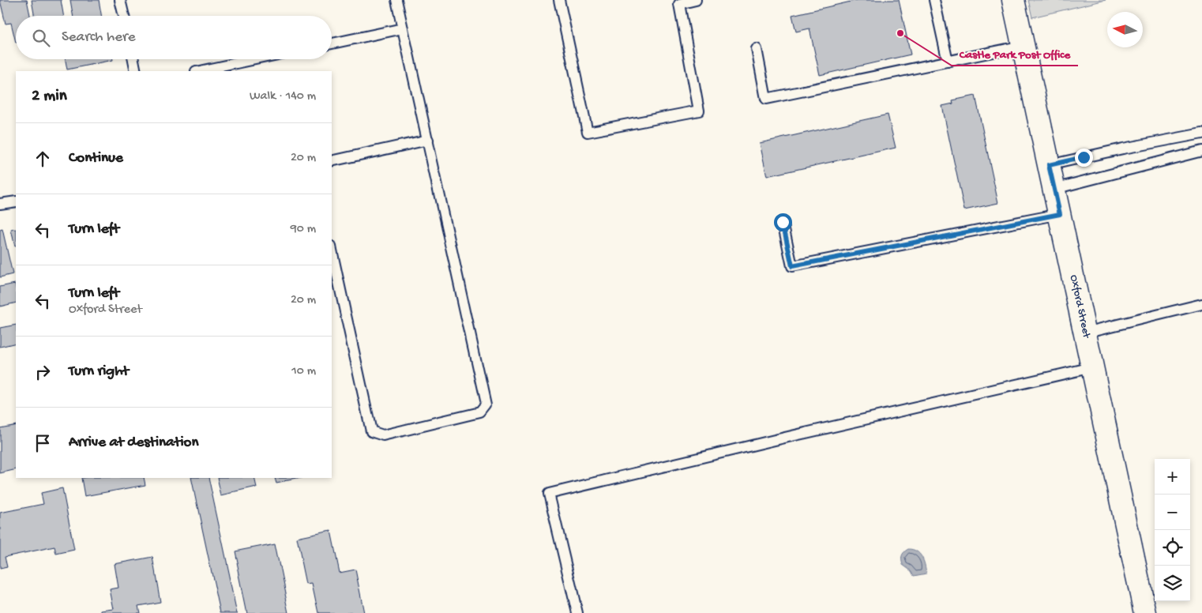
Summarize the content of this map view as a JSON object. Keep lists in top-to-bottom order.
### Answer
{
  "streets": {
    "street": ["Oxford Street"]
  },
  "places": ["Castle Park Post Office"],
  "north": "left",
  "page": {
    "search": "Search here",
    "heading": ["2 min", "Walk · 140 m"],
    "list": [
      ["Continue", "20 m"],
      ["Turn left", "90 m"],
      ["Turn left", "Oxford Street", "20 m"],
      ["Turn right", "10 m"],
      "Arrive at destination"
    ],
    "map_buttons": ["+", "−"]
  }
}
